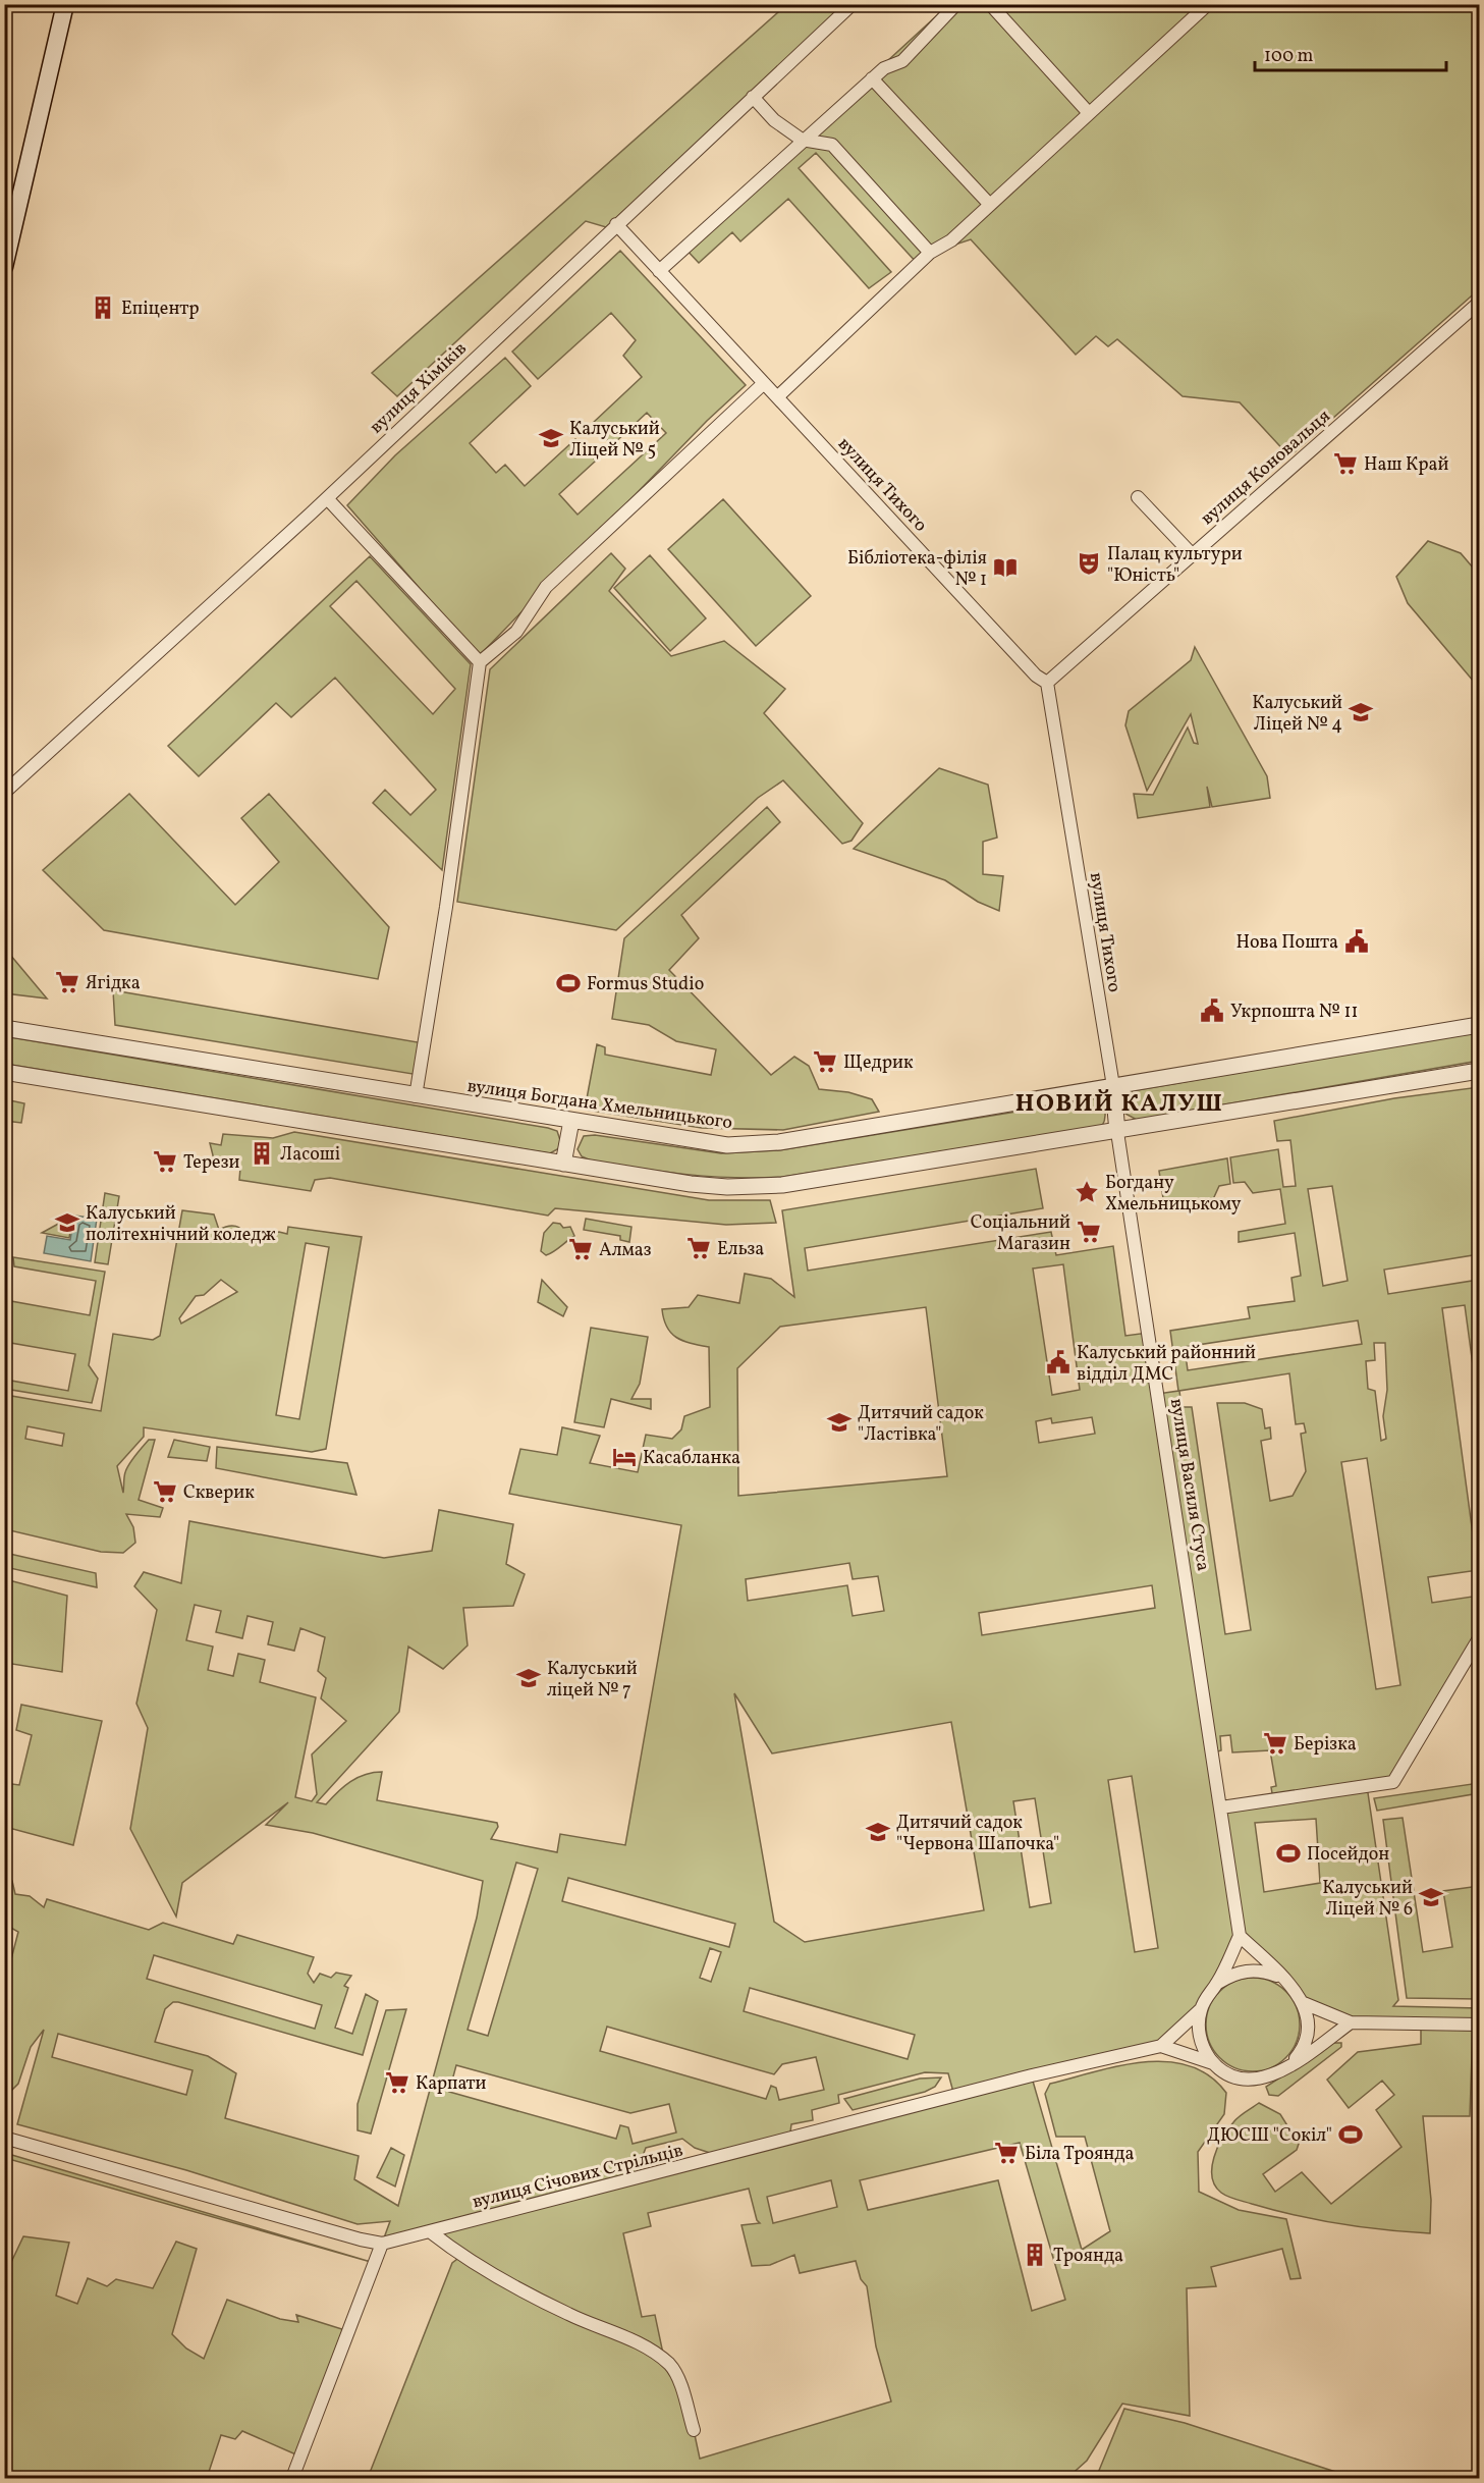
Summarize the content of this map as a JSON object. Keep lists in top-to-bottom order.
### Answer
{
  "streets": {
    "street": [
      "вулиця Хіміків",
      "вулиця Коновальця",
      "вулиця Тихого",
      "вулиця Богдана Хмельницького",
      "вулиця Василя Стуса",
      "вулиця Січових Стрільців"
    ]
  },
  "crossings": [
    ["вулиця Хіміків", "вулиця Тихого"],
    ["вулиця Коновальця", "вулиця Тихого"],
    ["вулиця Тихого", "вулиця Богдана Хмельницького"]
  ],
  "districts": ["НОВИЙ КАЛУШ"],
  "places": {
    "building": ["Епіцентр", "Ласоші", "Троянда"],
    "school or university": [
      "Калуський Ліцей № 5",
      "Калуський Ліцей № 4",
      "Калуський політехнічний коледж",
      "Дитячий садок \"Ластівка\"",
      "Калуський ліцей № 7",
      "Дитячий садок \"Червона Шапочка\"",
      "Калуський Ліцей № 6"
    ],
    "supermarket": [
      "Наш Край",
      "Ягідка",
      "Щедрик",
      "Терези",
      "Соціальний Магазин",
      "Ельза",
      "Алмаз",
      "Скверик",
      "Берізка",
      "Карпати",
      "Біла Троянда"
    ],
    "theatre": ["Палац культури \"Юність\""],
    "library": ["Бібліотека-філія № 1"],
    "public building": ["Нова Пошта", "Укрпошта № 11", "Калуський районний відділ ДМС"],
    "sports": ["Formus Studio", "Посейдон", "ДЮСШ \"Сокіл\""],
    "place": ["Богдану Хмельницькому"],
    "hotel": ["Касабланка"]
  },
  "scale_bar": "100 m"
}
